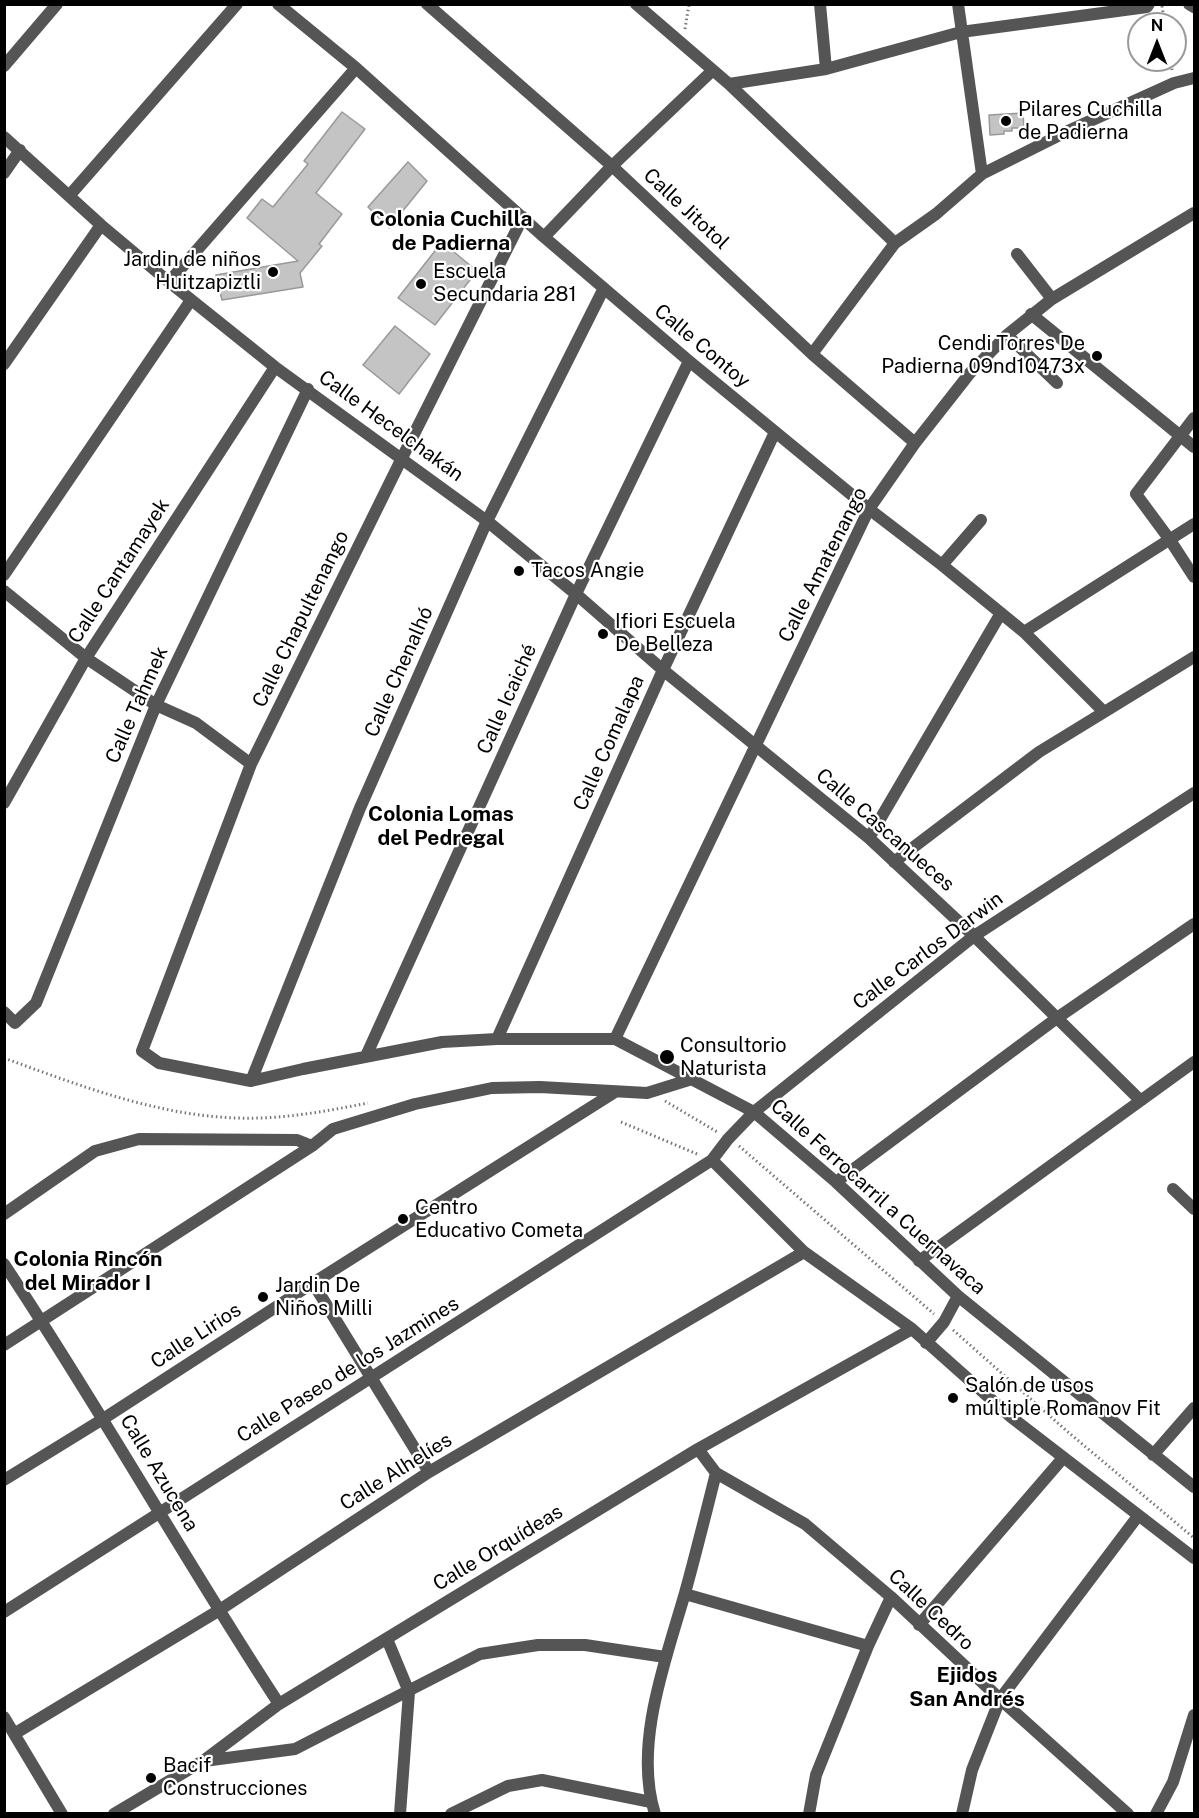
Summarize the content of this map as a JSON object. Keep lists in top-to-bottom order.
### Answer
{
  "streets": {
    "street": [
      "Calle Jitotol",
      "Calle Contoy",
      "Calle Hecelchakán",
      "Calle Amatenango",
      "Calle Cantamayek",
      "Calle Chapultenango",
      "Calle Chenalhó",
      "Calle Icaiché",
      "Calle Tahmek",
      "Calle Comalapa",
      "Calle Cascanueces",
      "Calle Carlos Darwin",
      "Calle Ferrocarril a Cuernavaca",
      "Calle Lirios",
      "Calle Paseo de los Jazmines",
      "Calle Alhelíes",
      "Calle Azucena",
      "Calle Orquídeas",
      "Calle Cedro"
    ]
  },
  "crossings": [
    ["Calle Jitotol", "Calle Amatenango"],
    ["Calle Contoy", "Calle Amatenango"],
    ["Calle Contoy", "Calle Chapultenango"],
    ["Calle Contoy", "Calle Chenalhó"],
    ["Calle Contoy", "Calle Icaiché"],
    ["Calle Contoy", "Calle Comalapa"],
    ["Calle Hecelchakán", "Calle Amatenango"],
    ["Calle Hecelchakán", "Calle Cantamayek"],
    ["Calle Hecelchakán", "Calle Chapultenango"],
    ["Calle Hecelchakán", "Calle Chenalhó"],
    ["Calle Hecelchakán", "Calle Icaiché"],
    ["Calle Hecelchakán", "Calle Tahmek"],
    ["Calle Hecelchakán", "Calle Comalapa"],
    ["Calle Hecelchakán", "Calle Cascanueces"],
    ["Calle Amatenango", "Calle Cascanueces"],
    ["Calle Amatenango", "Calle Ferrocarril a Cuernavaca"],
    ["Calle Chapultenango", "Calle Ferrocarril a Cuernavaca"],
    ["Calle Chenalhó", "Calle Ferrocarril a Cuernavaca"],
    ["Calle Icaiché", "Calle Ferrocarril a Cuernavaca"],
    ["Calle Comalapa", "Calle Ferrocarril a Cuernavaca"],
    ["Calle Cascanueces", "Calle Carlos Darwin"],
    ["Calle Carlos Darwin", "Calle Ferrocarril a Cuernavaca"],
    ["Calle Carlos Darwin", "Calle Paseo de los Jazmines"],
    ["Calle Lirios", "Calle Azucena"],
    ["Calle Paseo de los Jazmines", "Calle Azucena"],
    ["Calle Alhelíes", "Calle Azucena"],
    ["Calle Azucena", "Calle Orquídeas"],
    ["Calle Orquídeas", "Calle Cedro"]
  ],
  "districts": [
    "Colonia Cuchilla de Padierna",
    "Colonia Lomas del Pedregal",
    "Colonia Rincón del Mirador I",
    "Ejidos San Andrés"
  ],
  "places": [
    "Pilares Cuchilla de Padierna",
    "Jardin de niños Huitzapiztli",
    "Escuela Secundaria 281",
    "Cendi Torres De Padierna 09nd10473x",
    "Tacos Angie",
    "Ifiori Escuela De Belleza",
    "Consultorio Naturista",
    "Centro Educativo Cometa",
    "Jardin De Niños Milli",
    "Salón de usos múltiple Romanov Fit",
    "Bacif Construcciones"
  ],
  "north": "top"
}
